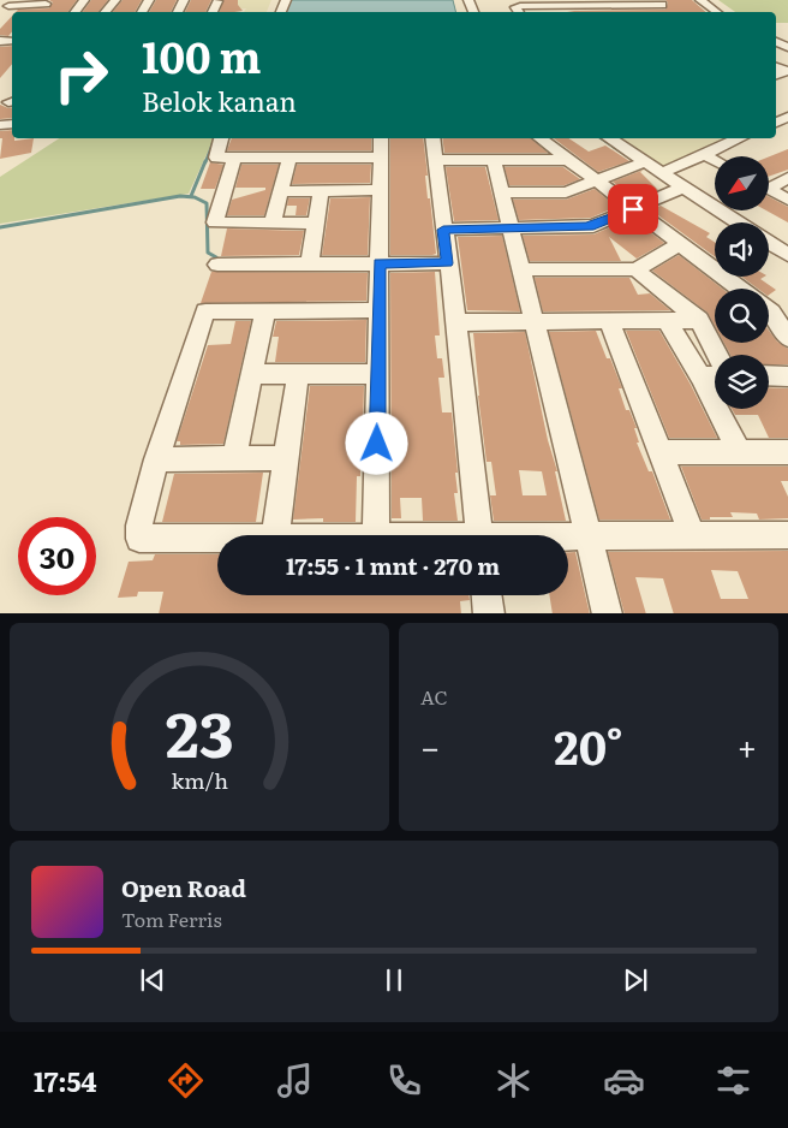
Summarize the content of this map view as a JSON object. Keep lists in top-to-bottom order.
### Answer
{
  "north": "bottom left",
  "page": {
    "turn": ["100 m", "Belok kanan"],
    "limit": "30",
    "trip": "17:55 · 1 mnt · 270 m",
    "tile": "AC",
    "heat": ["−", "20°", "+"],
    "song": ["Open Road", "Tom Ferris"],
    "tabs": "17:54",
    "gauge": ["23", "km/h"]
  }
}
